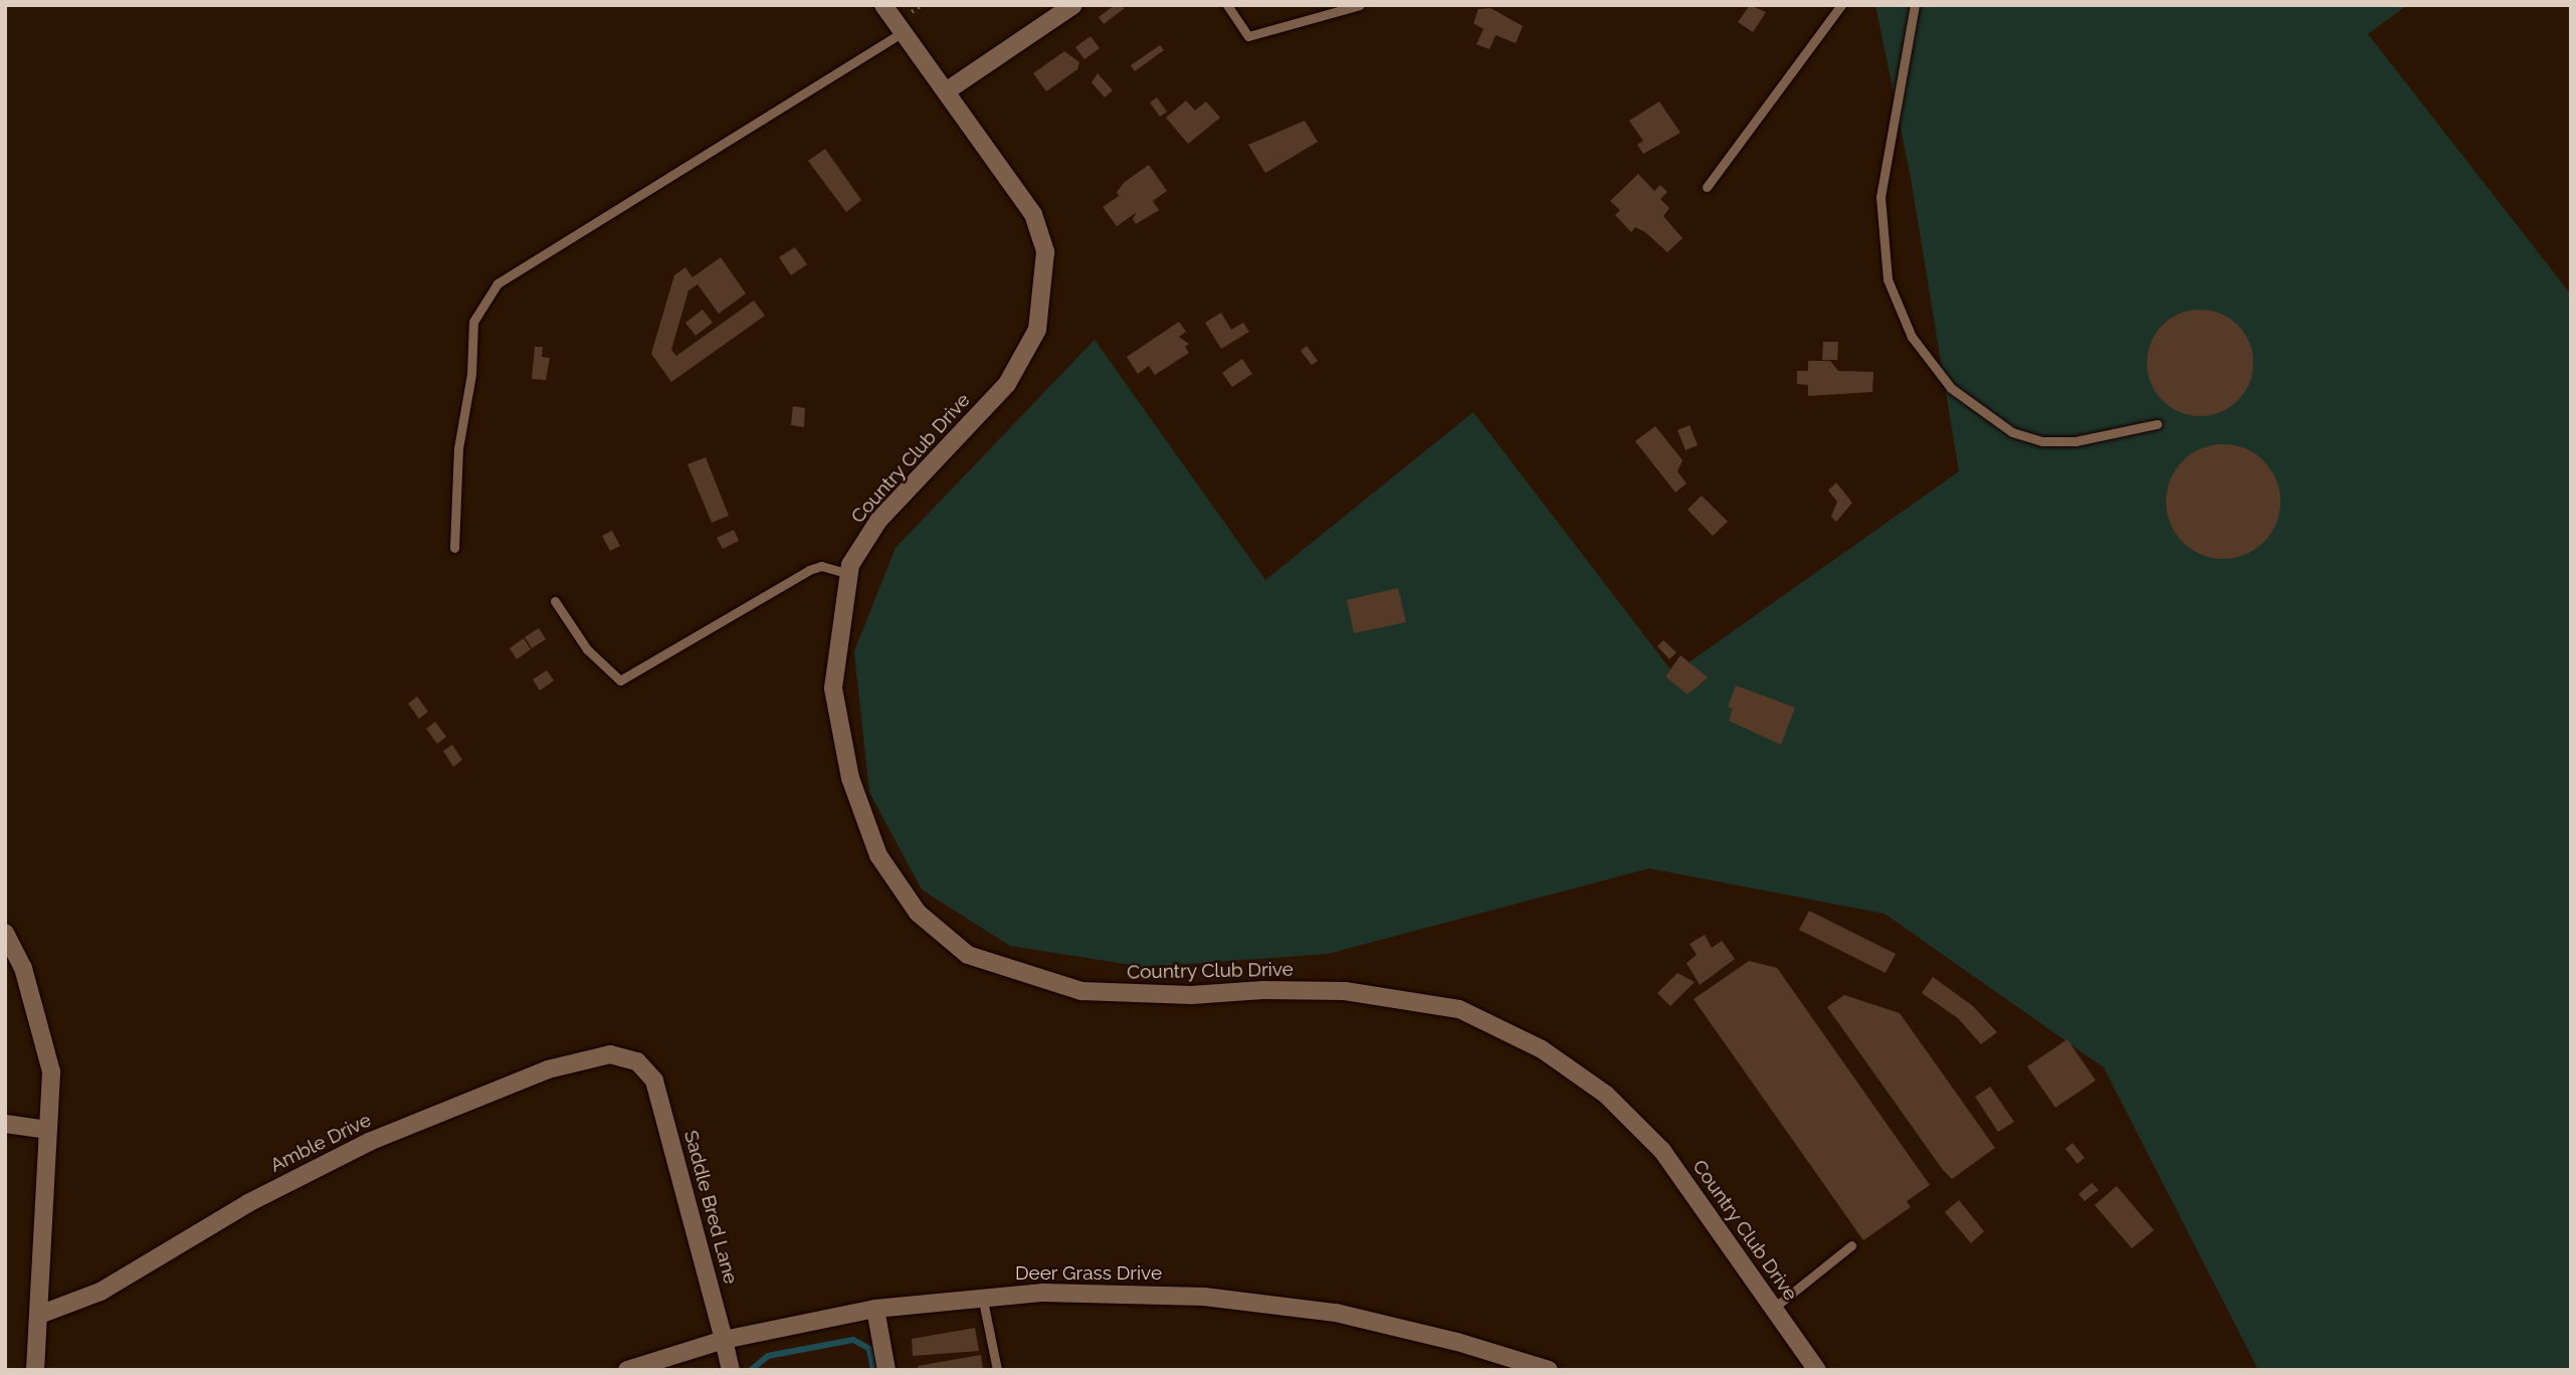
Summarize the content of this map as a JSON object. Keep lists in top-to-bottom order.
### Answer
{
  "streets": {
    "street": [
      "Country Club Drive",
      "Amble Drive",
      "Saddle Bred Lane",
      "Deer Grass Drive"
    ]
  },
  "crossings": [
    ["Amble Drive", "Saddle Bred Lane"],
    ["Saddle Bred Lane", "Deer Grass Drive"]
  ]
}
